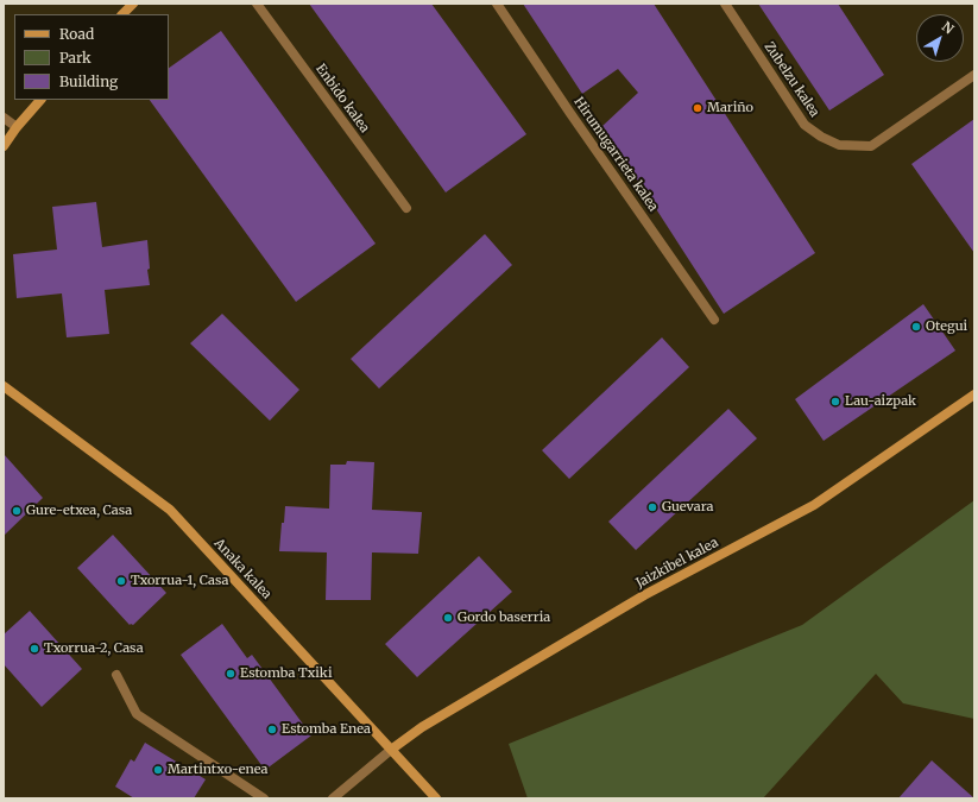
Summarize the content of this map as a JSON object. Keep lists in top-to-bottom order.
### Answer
{
  "streets": {
    "street": [
      "Zubelzu kalea",
      "Enbido kalea",
      "Hirumugarrieta kalea",
      "Jaizkibel kalea",
      "Anaka kalea"
    ]
  },
  "crossings": [
    ["Jaizkibel kalea", "Anaka kalea"]
  ],
  "places": [
    "Mariño",
    "Otegui",
    "Lau-aizpak",
    "Guevara",
    "Gure-etxea, Casa",
    "Txorrua-1, Casa",
    "Gordo baserria",
    "Txorrua-2, Casa",
    "Estomba Txiki",
    "Estomba Enea",
    "Martintxo-enea"
  ],
  "legend": ["Road", "Park", "Building"],
  "north": "top right"
}
